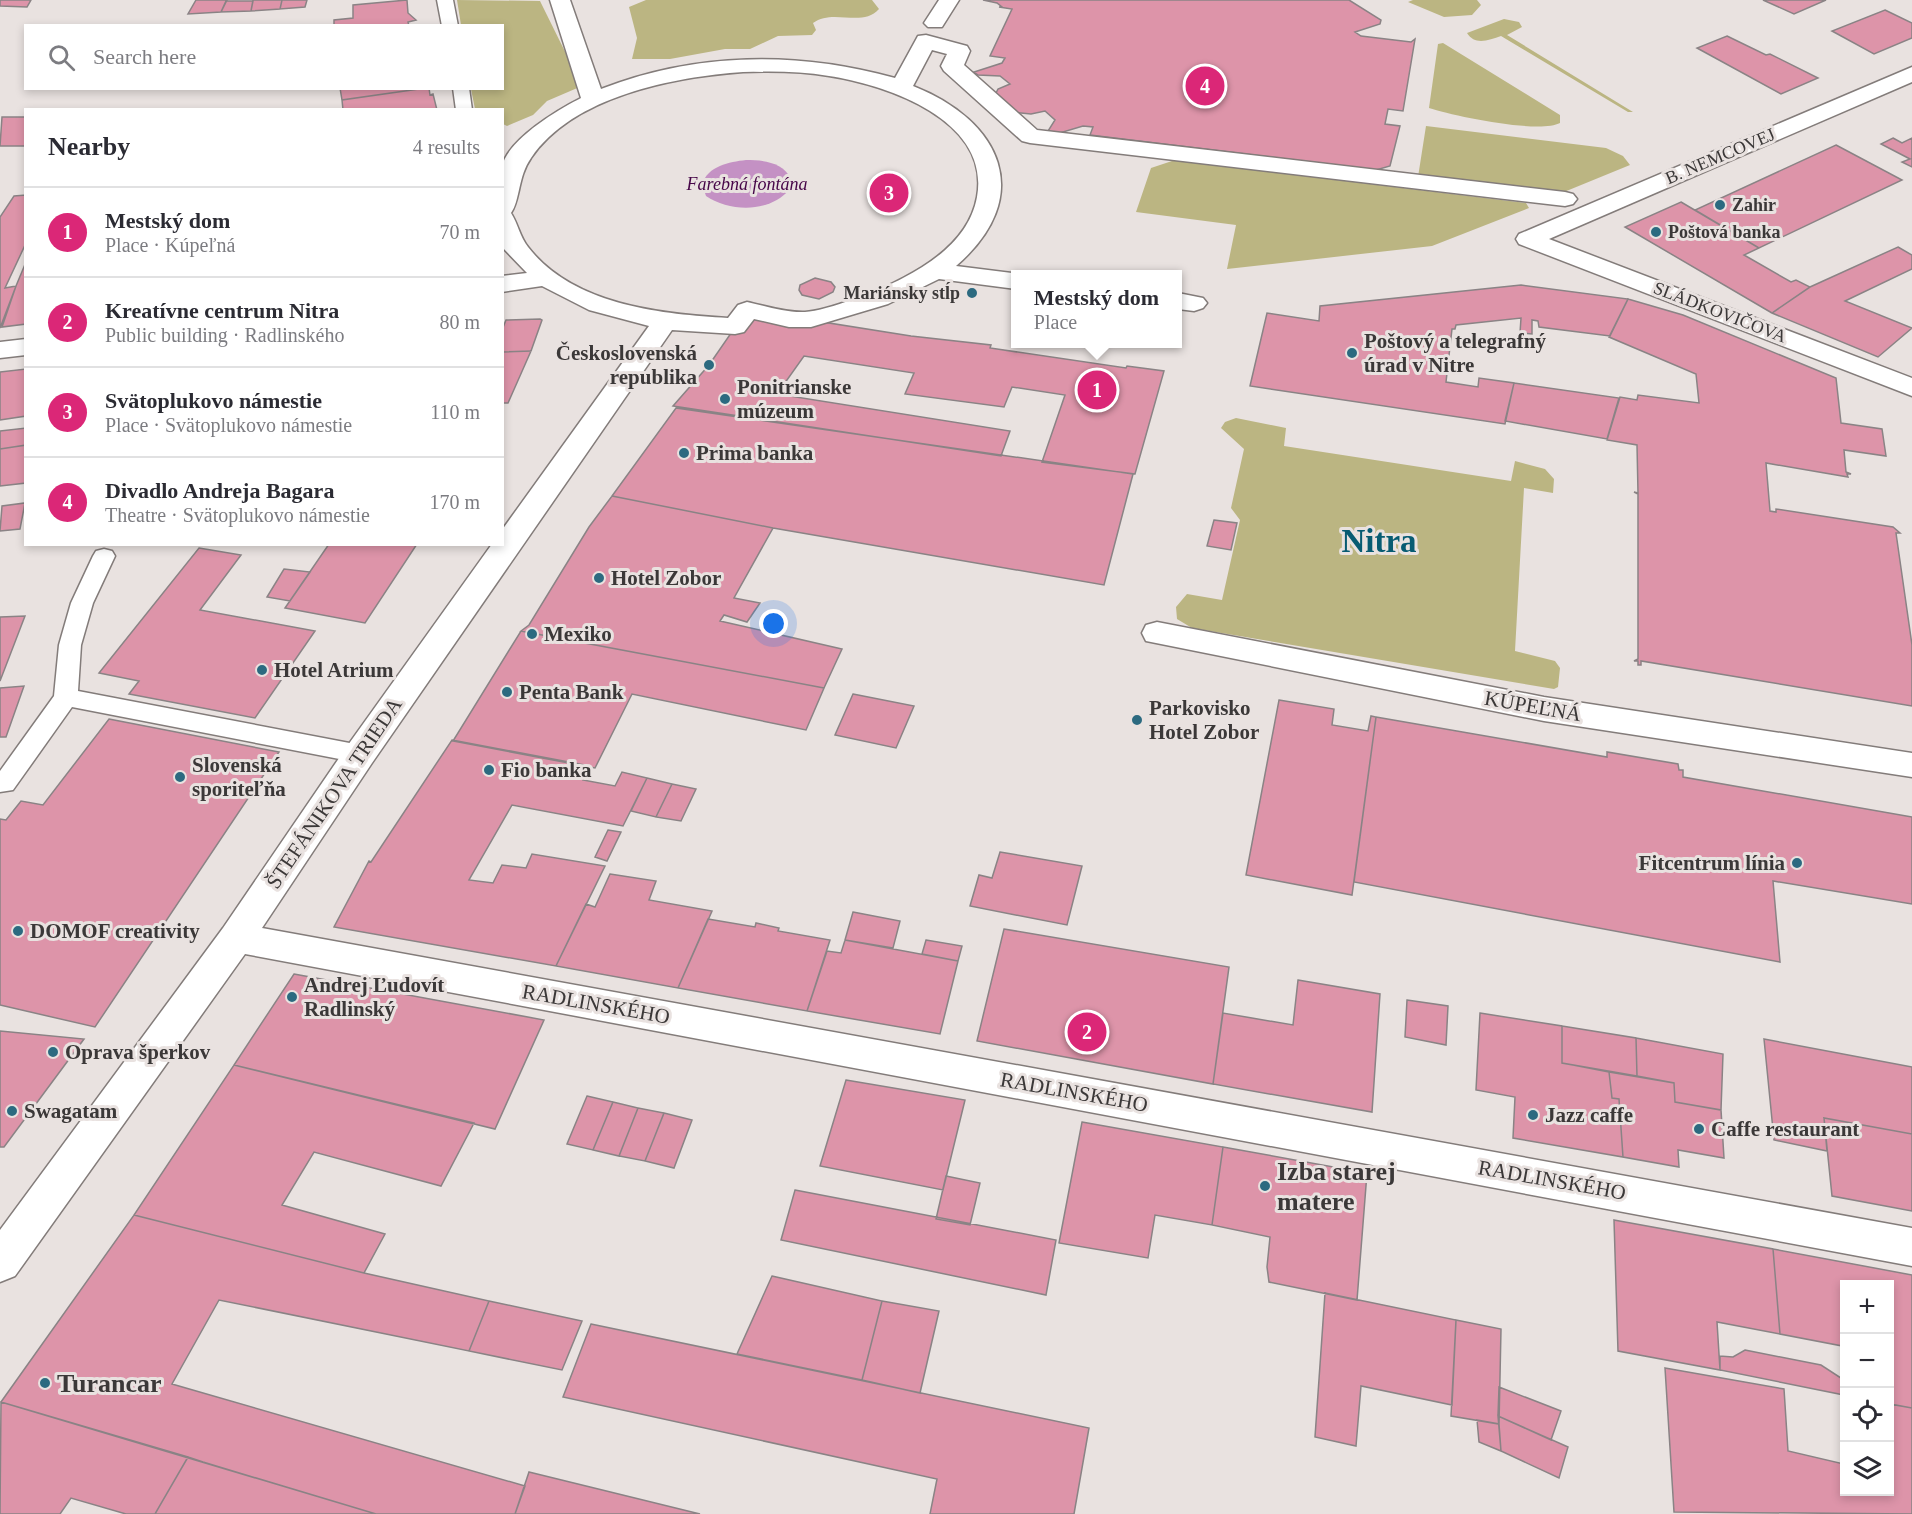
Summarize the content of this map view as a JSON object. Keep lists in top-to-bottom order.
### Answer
{
  "streets": {
    "street": [
      "B. NEMCOVEJ",
      "SLÁDKOVIČOVA",
      "KÚPEĽNÁ",
      "ŠTEFÁNIKOVA TRIEDA",
      "RADLINSKÉHO"
    ]
  },
  "crossings": [
    ["B. NEMCOVEJ", "SLÁDKOVIČOVA"],
    ["ŠTEFÁNIKOVA TRIEDA", "RADLINSKÉHO"]
  ],
  "districts": ["Nitra"],
  "water": ["Farebná fontána"],
  "places": [
    "Zahir",
    "Poštová banka",
    "Mariánsky stĺp",
    "Poštový a telegrafný úrad v Nitre",
    "Československá republika",
    "Ponitrianske múzeum",
    "Prima banka",
    "Hotel Zobor",
    "Mexiko",
    "Hotel Atrium",
    "Penta Bank",
    "Parkovisko Hotel Zobor",
    "Fio banka",
    "Slovenská sporiteľňa",
    "Fitcentrum línia",
    "DOMOF creativity",
    "Andrej Ľudovít Radlinský",
    "Oprava šperkov",
    "Swagatam",
    "Jazz caffe",
    "Caffe restaurant",
    "Izba starej matere",
    "Turancar"
  ],
  "page": {
    "search": "Search here",
    "pins": [
      "4",
      "3",
      "1",
      "2"
    ],
    "heading": ["Nearby", "4 results"],
    "list": [
      {
        "mark": "1",
        "name": "Mestský dom",
        "note": "Place · Kúpeľná",
        "value": "70 m"
      },
      {
        "mark": "2",
        "name": "Kreatívne centrum Nitra",
        "note": "Public building · Radlinského",
        "value": "80 m"
      },
      {
        "mark": "3",
        "name": "Svätoplukovo námestie",
        "note": "Place · Svätoplukovo námestie",
        "value": "110 m"
      },
      {
        "mark": "4",
        "name": "Divadlo Andreja Bagara",
        "note": "Theatre · Svätoplukovo námestie",
        "value": "170 m"
      }
    ],
    "popup": ["Mestský dom", "Place"],
    "map_buttons": ["+", "−"]
  }
}
